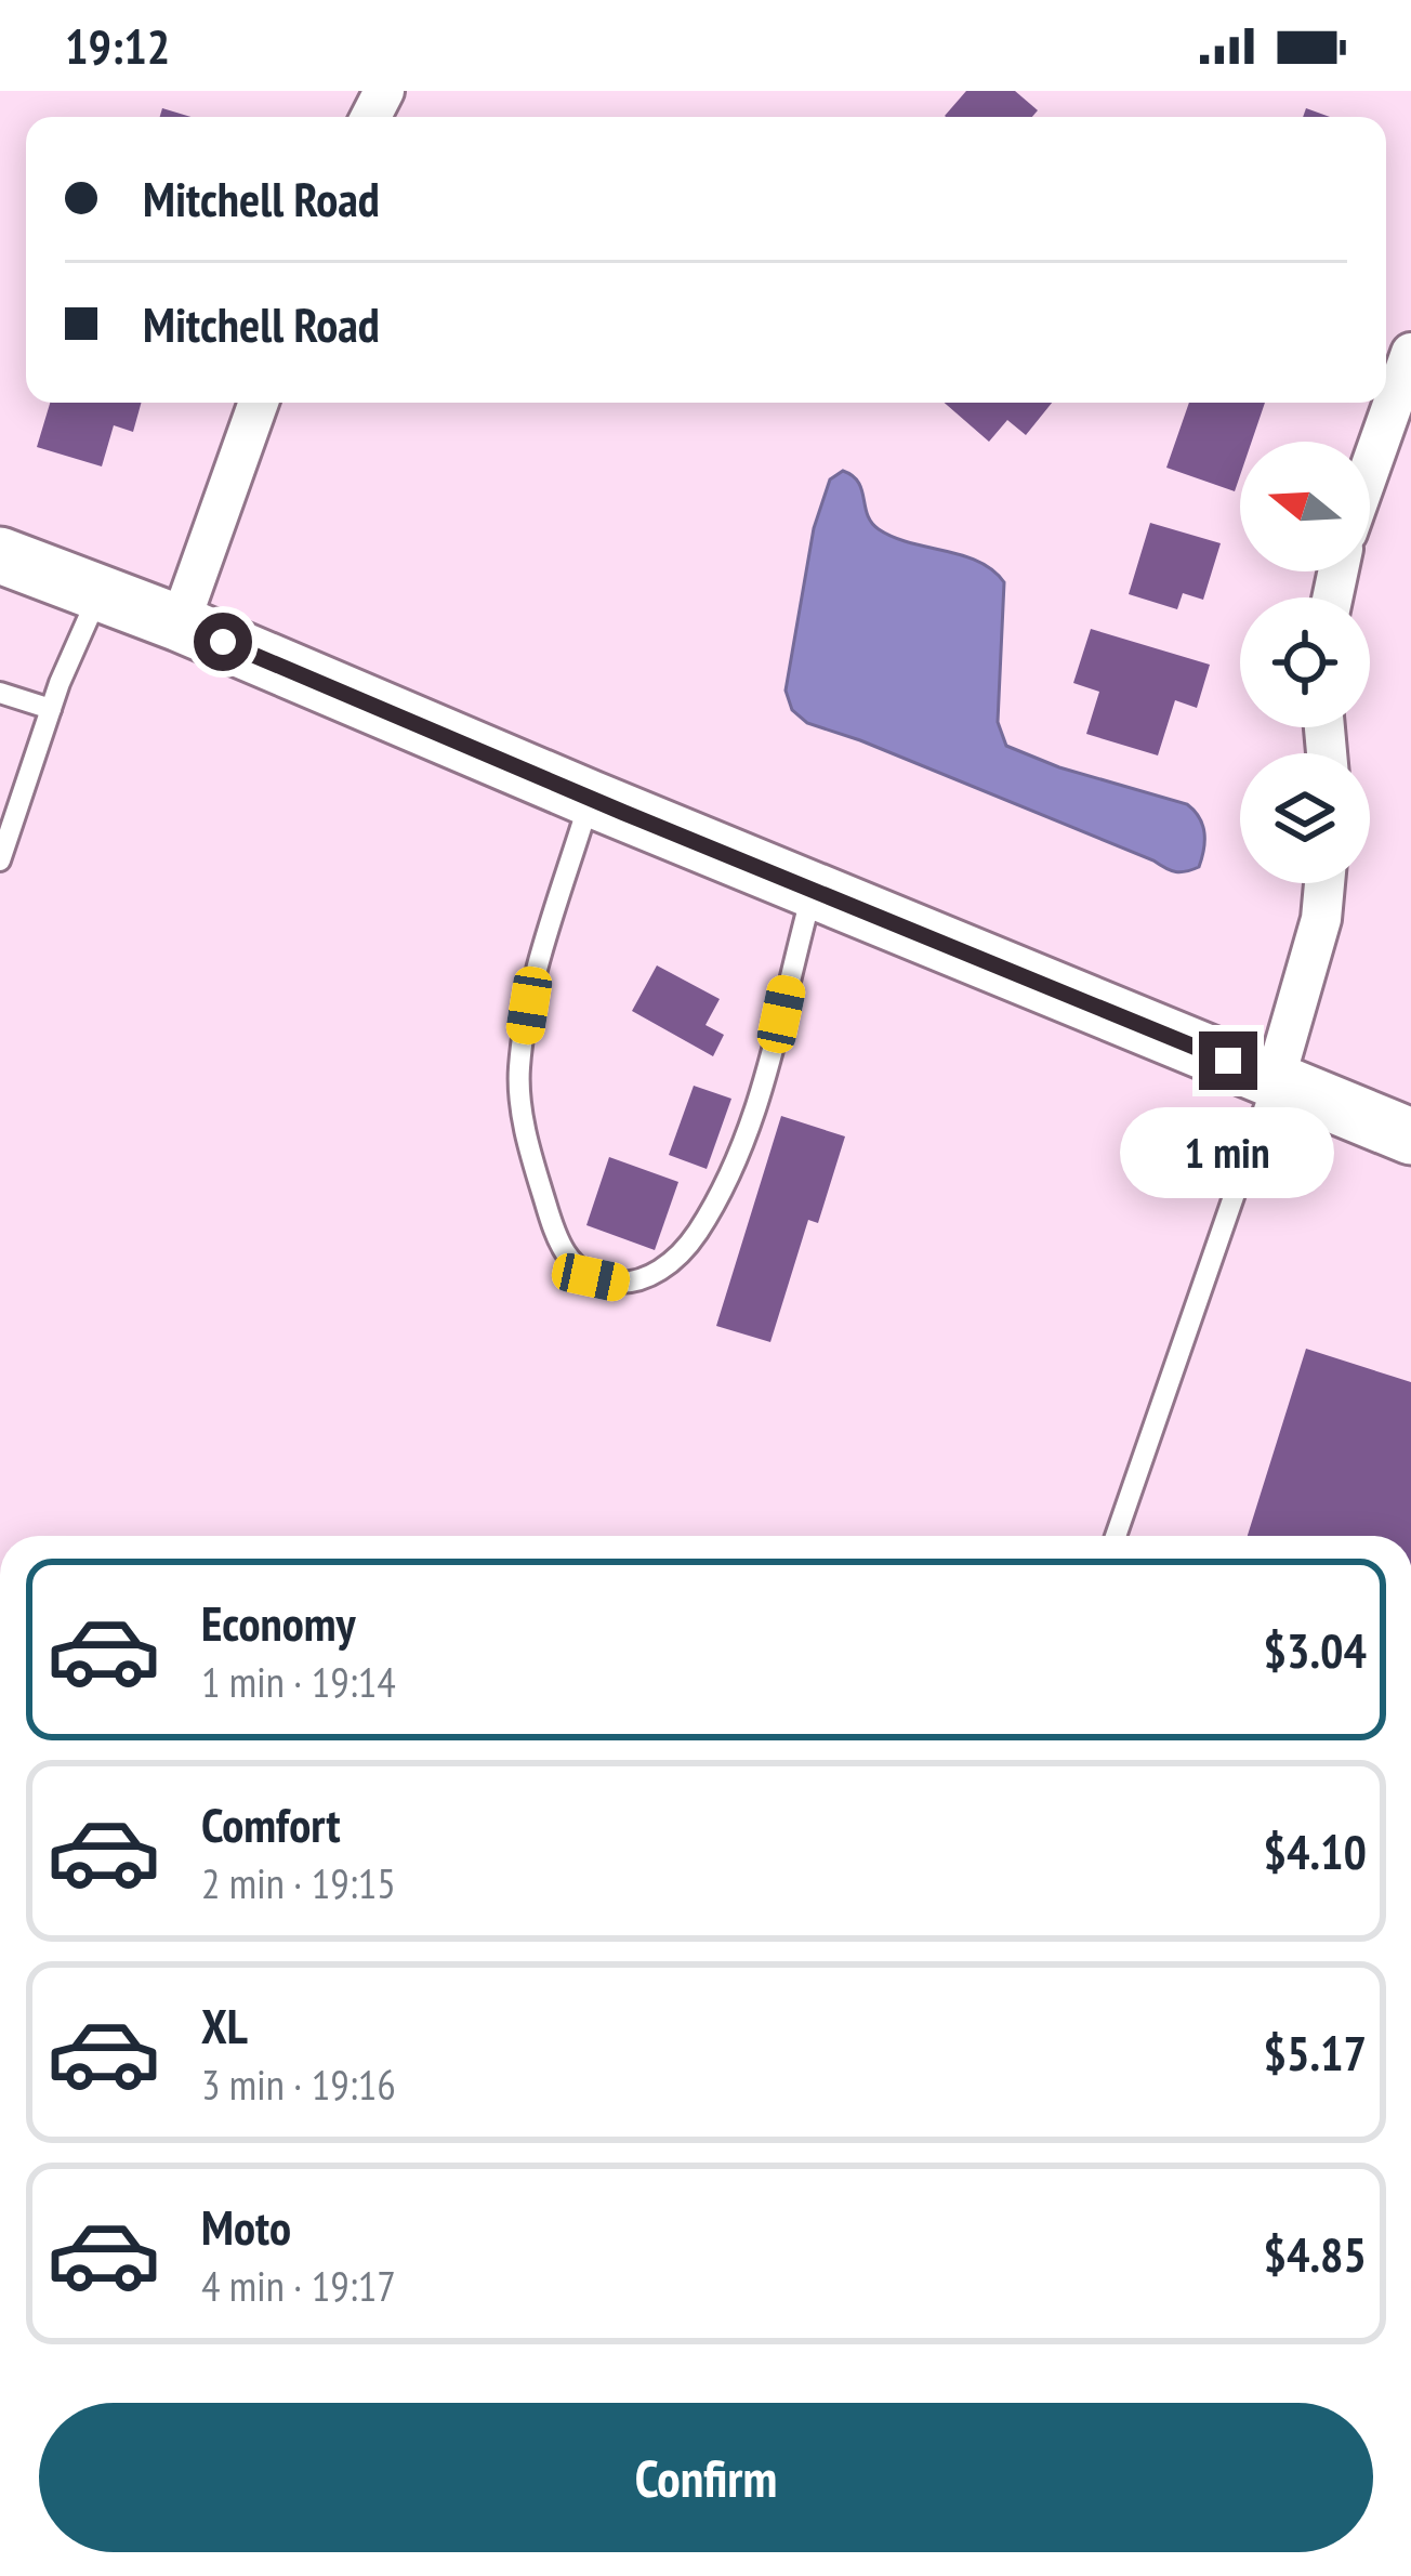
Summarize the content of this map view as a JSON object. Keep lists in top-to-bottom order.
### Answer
{
  "north": "left",
  "page": {
    "status": "19:12",
    "banner": ["Mitchell Road", "Mitchell Road"],
    "bubble": "1 min",
    "list": [
      {
        "name": "Economy",
        "note": "1 min · 19:14",
        "value": "$3.04"
      },
      {
        "name": "Comfort",
        "note": "2 min · 19:15",
        "value": "$4.10"
      },
      {
        "name": "XL",
        "note": "3 min · 19:16",
        "value": "$5.17"
      },
      {
        "name": "Moto",
        "note": "4 min · 19:17",
        "value": "$4.85"
      }
    ],
    "buttons": "Confirm"
  }
}
